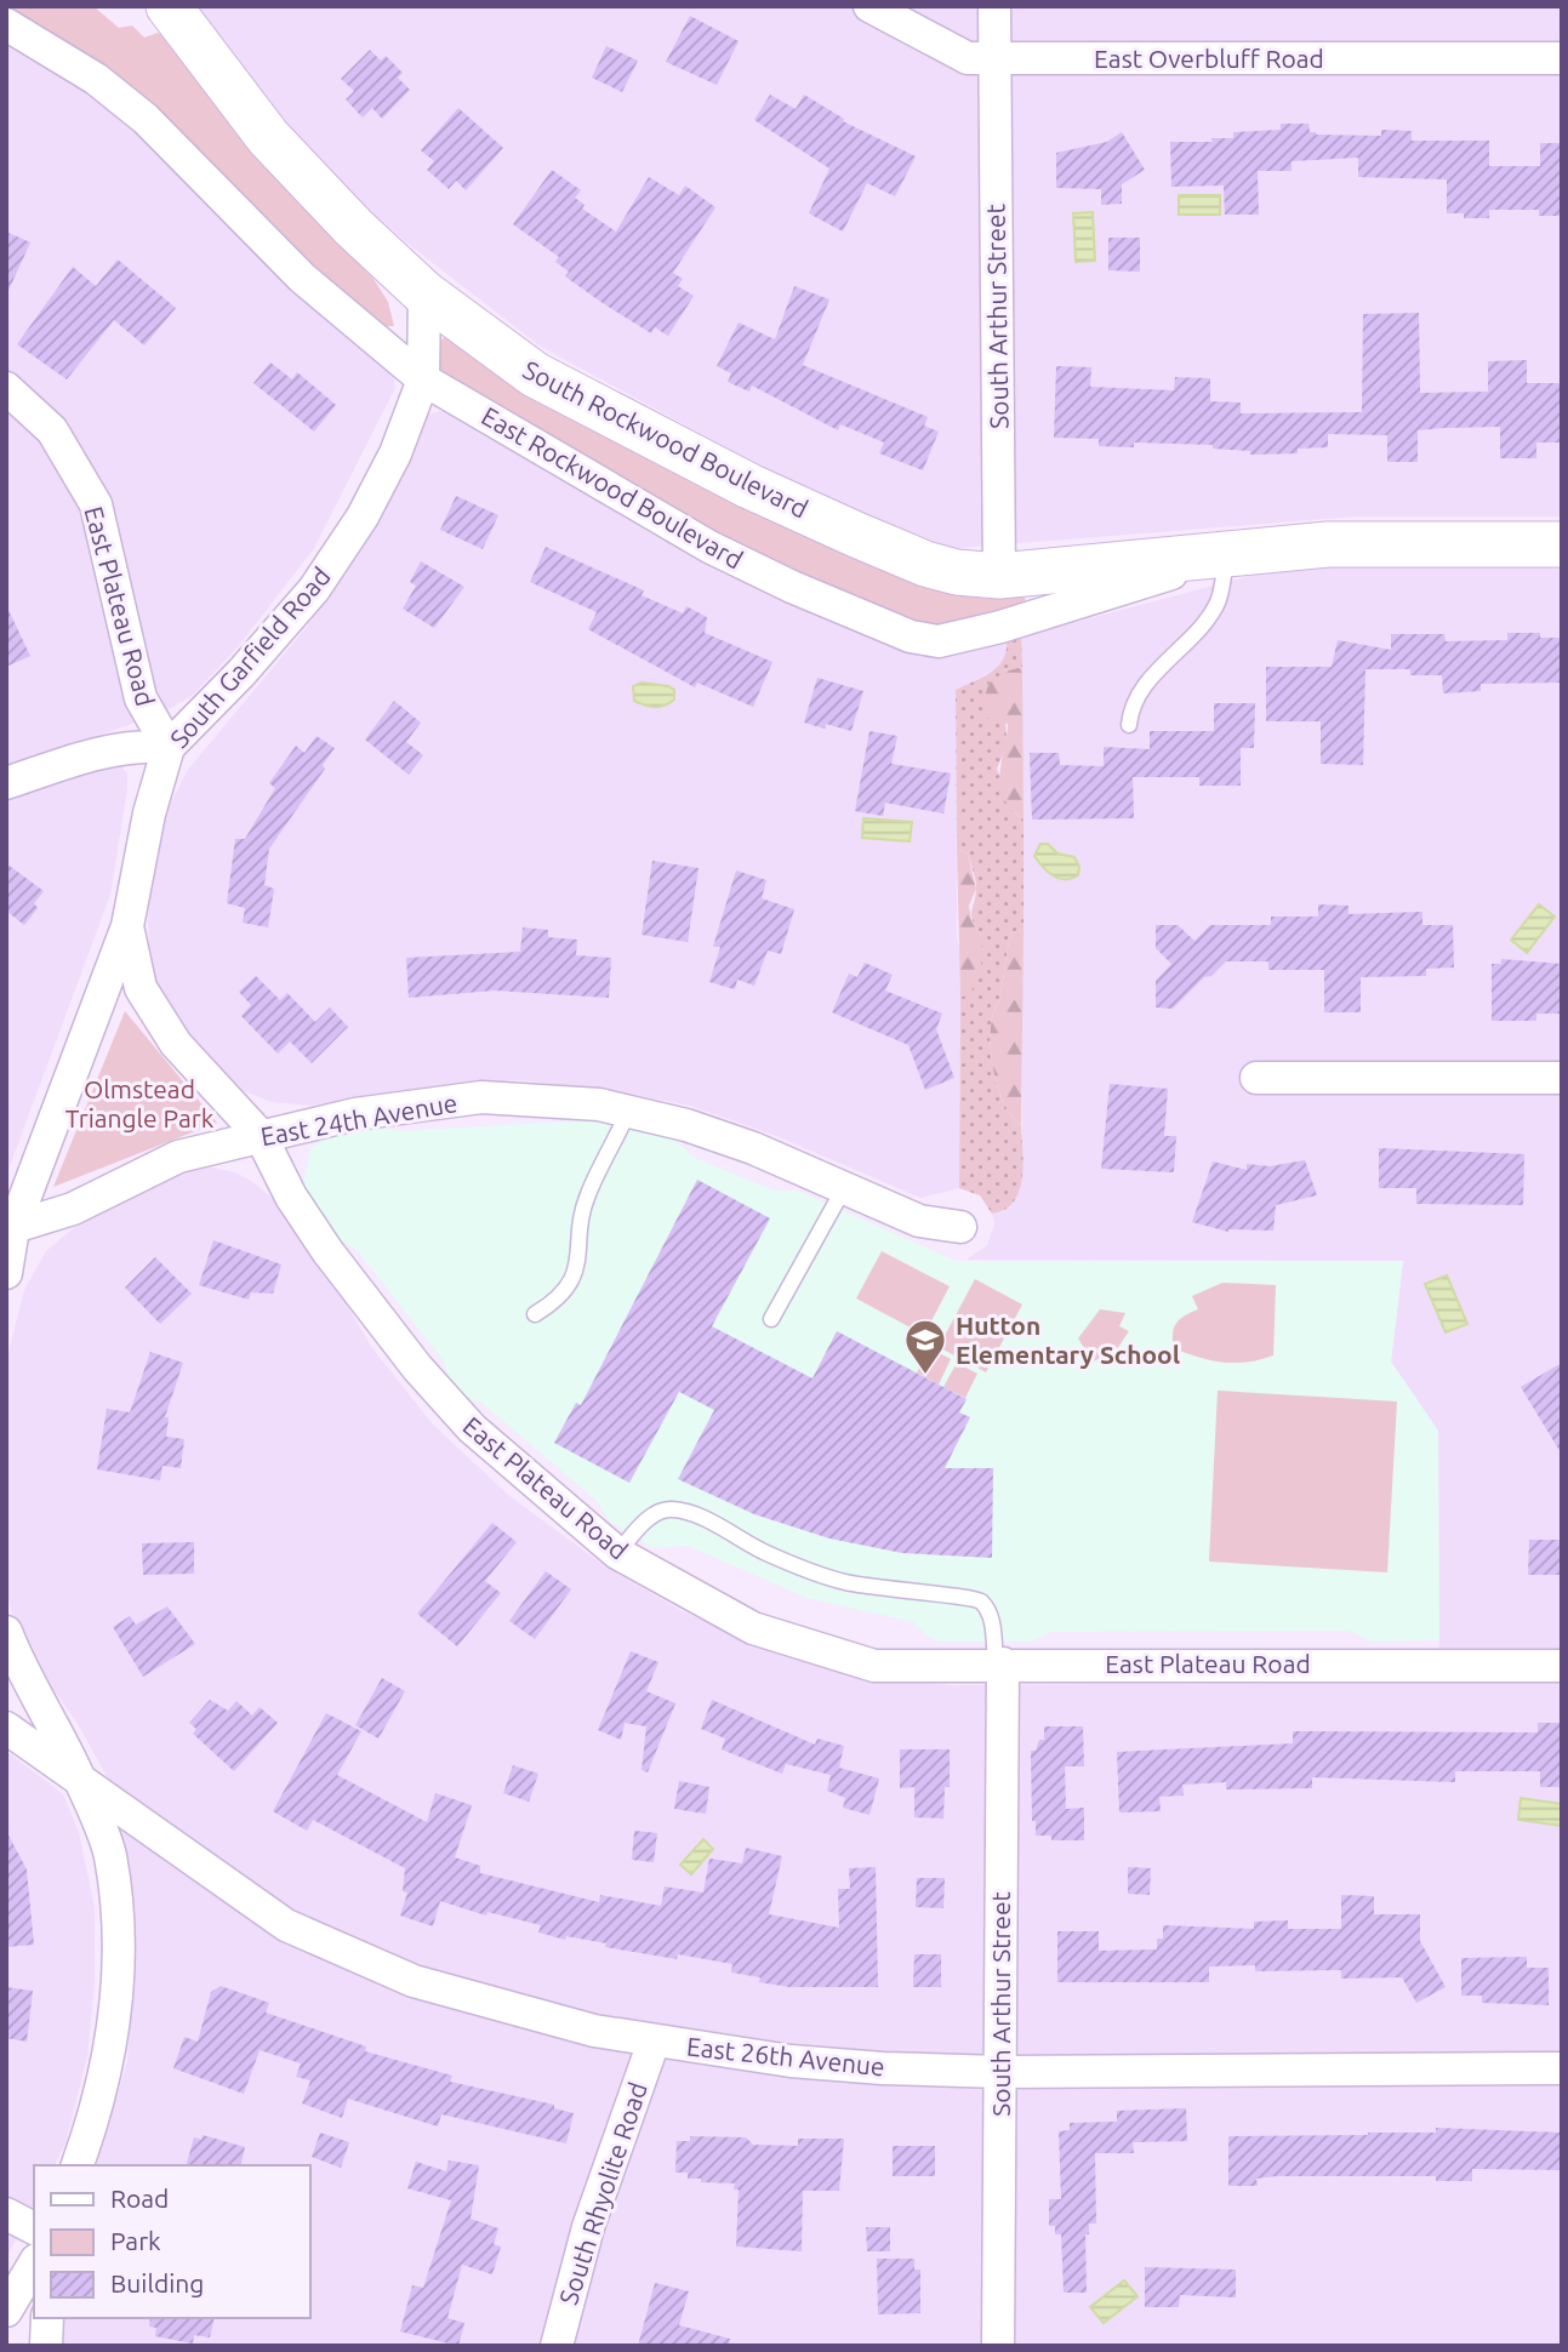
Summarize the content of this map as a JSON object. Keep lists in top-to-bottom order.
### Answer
{
  "streets": {
    "street": [
      "East Overbluff Road",
      "South Arthur Street",
      "South Rockwood Boulevard",
      "East Rockwood Boulevard",
      "East Plateau Road",
      "South Garfield Road",
      "East 24th Avenue",
      "East 26th Avenue",
      "South Rhyolite Road"
    ]
  },
  "crossings": [
    ["East Overbluff Road", "South Arthur Street"],
    ["South Arthur Street", "South Rockwood Boulevard"],
    ["South Arthur Street", "East Rockwood Boulevard"],
    ["South Arthur Street", "East Plateau Road"],
    ["South Arthur Street", "East 26th Avenue"],
    ["South Rockwood Boulevard", "East Rockwood Boulevard"],
    ["South Rockwood Boulevard", "South Garfield Road"],
    ["East Rockwood Boulevard", "South Garfield Road"],
    ["East Plateau Road", "South Garfield Road"],
    ["East Plateau Road", "East 24th Avenue"],
    ["South Garfield Road", "East 24th Avenue"],
    ["East 26th Avenue", "South Rhyolite Road"]
  ],
  "parks": ["Olmstead Triangle Park"],
  "places": {
    "school or university": ["Hutton Elementary School"]
  },
  "legend": ["Road", "Park", "Building"]
}
